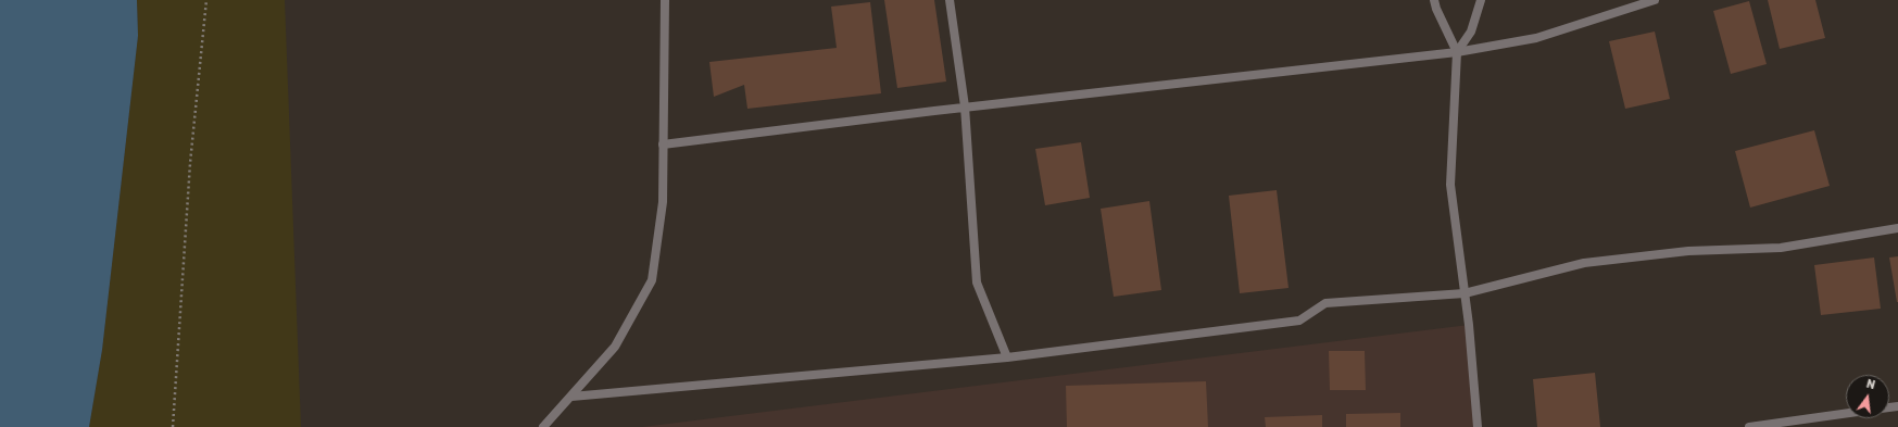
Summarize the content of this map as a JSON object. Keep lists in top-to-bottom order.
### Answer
{
  "north": "top"
}
